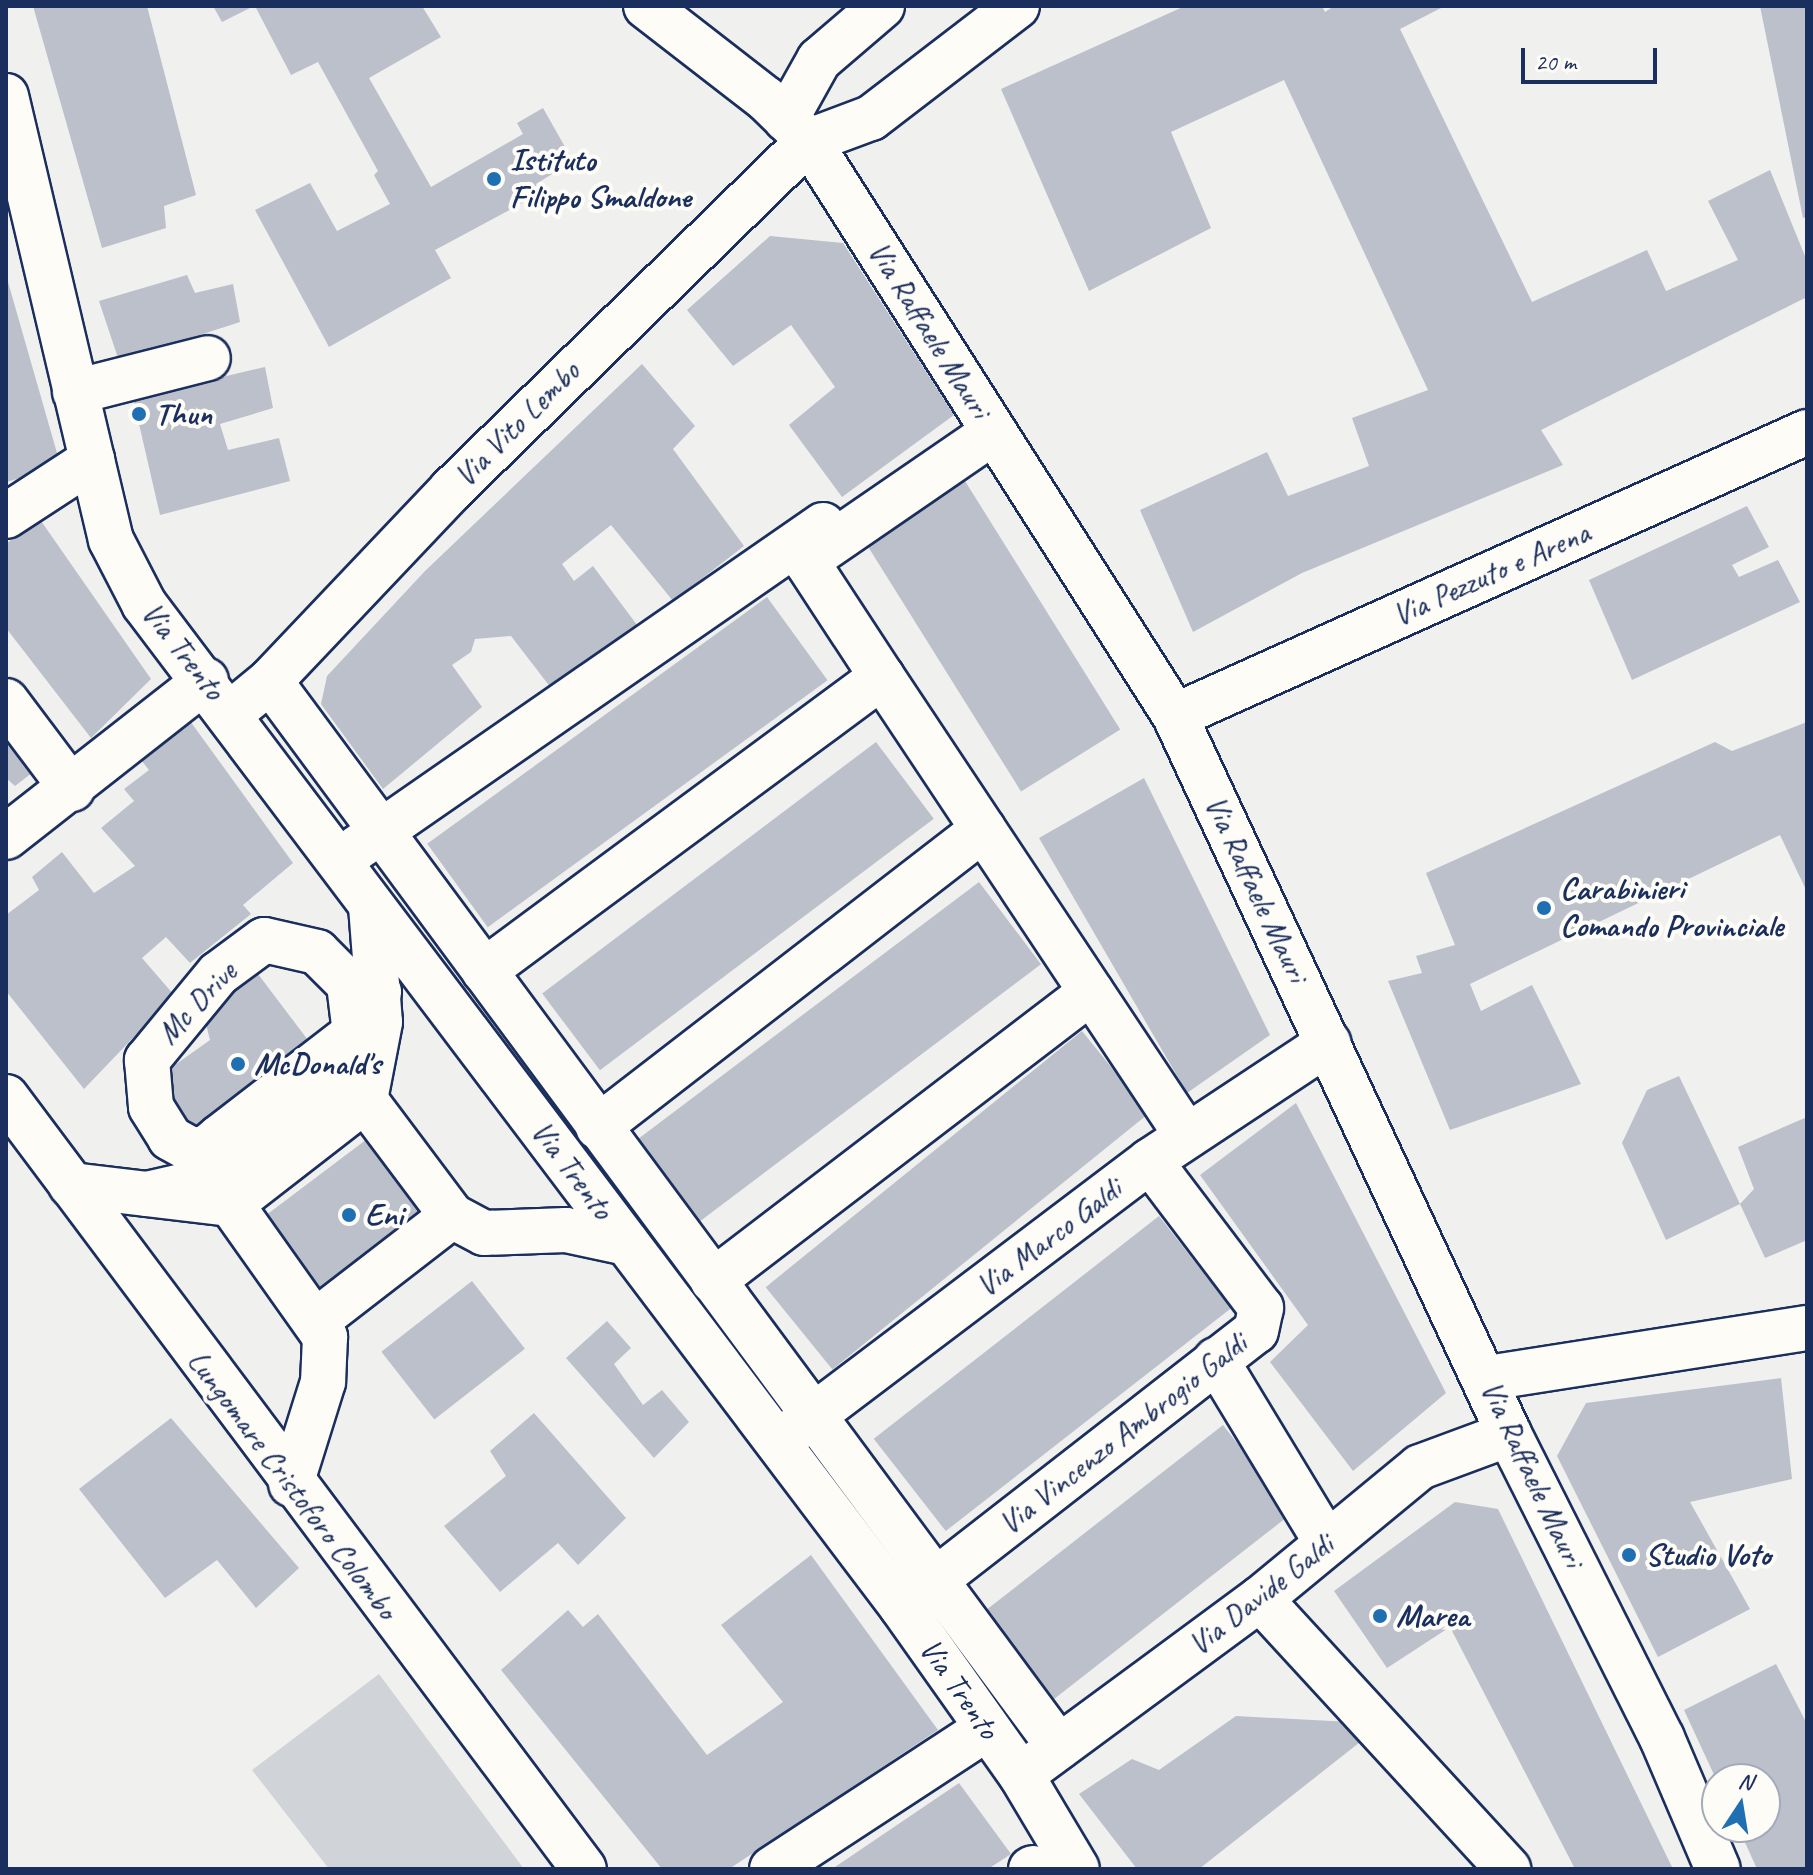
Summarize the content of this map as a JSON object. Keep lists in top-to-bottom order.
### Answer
{
  "streets": {
    "street": [
      "Via Raffaele Mauri",
      "Via Vito Lembo",
      "Via Pezzuto e Arena",
      "Via Trento",
      "Mc Drive",
      "Via Marco Galdi",
      "Via Vincenzo Ambrogio Galdi",
      "Lungomare Cristoforo Colombo",
      "Via Davide Galdi"
    ]
  },
  "crossings": [
    ["Via Raffaele Mauri", "Via Vito Lembo"],
    ["Via Raffaele Mauri", "Via Pezzuto e Arena"],
    ["Via Raffaele Mauri", "Via Marco Galdi"],
    ["Via Raffaele Mauri", "Via Davide Galdi"],
    ["Via Vito Lembo", "Via Trento"],
    ["Via Trento", "Via Marco Galdi"],
    ["Via Trento", "Via Vincenzo Ambrogio Galdi"],
    ["Via Trento", "Via Davide Galdi"],
    ["Via Marco Galdi", "Via Vincenzo Ambrogio Galdi"]
  ],
  "places": [
    "Istituto Filippo Smaldone",
    "Thun",
    "Carabinieri Comando Provinciale",
    "McDonald's",
    "Eni",
    "Studio Voto",
    "Marea"
  ],
  "scale_bar": "20 m",
  "north": "top"
}
